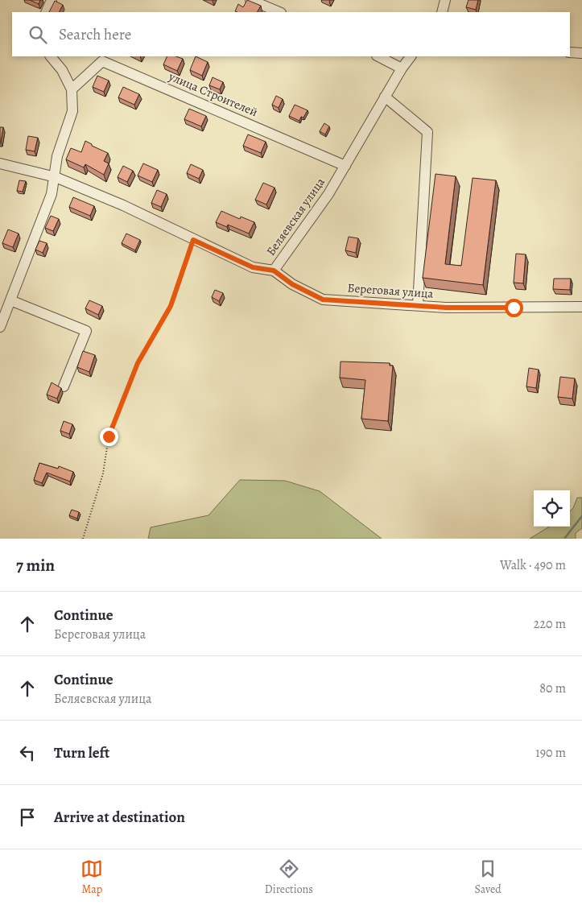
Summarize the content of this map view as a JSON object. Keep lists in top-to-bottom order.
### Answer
{
  "streets": {
    "street": ["улица Строителей", "Беляевская улица", "Береговая улица"]
  },
  "crossings": [
    ["улица Строителей", "Беляевская улица"],
    ["Беляевская улица", "Береговая улица"]
  ],
  "page": {
    "search": "Search here",
    "heading": ["7 min", "Walk · 490 m"],
    "list": [
      ["Continue", "Береговая улица", "220 m"],
      ["Continue", "Беляевская улица", "80 m"],
      ["Turn left", "190 m"],
      "Arrive at destination"
    ],
    "nav": ["Map", "Directions", "Saved"]
  }
}
